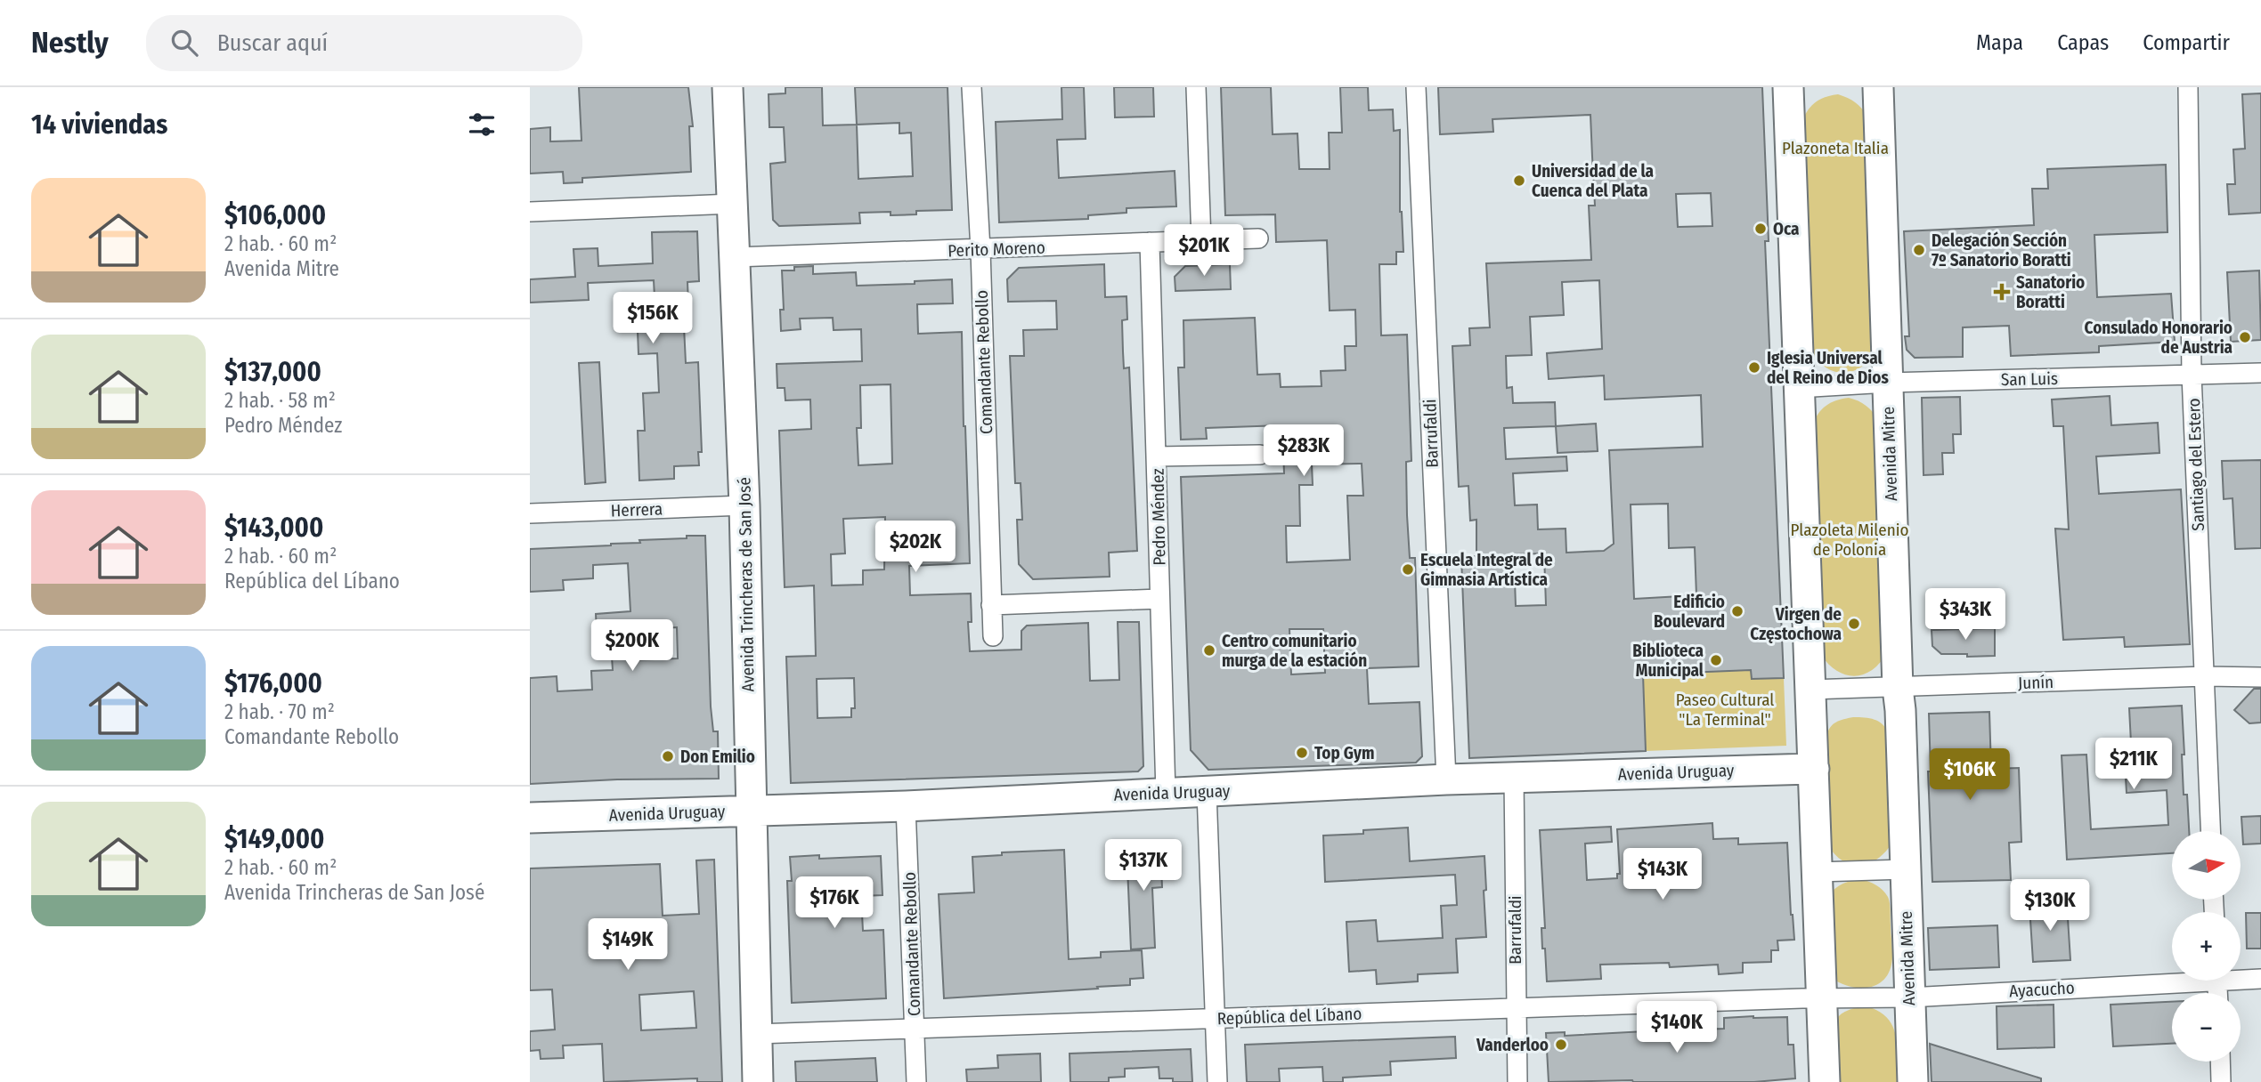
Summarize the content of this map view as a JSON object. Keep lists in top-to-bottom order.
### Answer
{
  "streets": {
    "main road": ["Avenida Mitre", "Avenida Trincheras de San José", "Avenida Uruguay"],
    "street": [
      "Perito Moreno",
      "Comandante Rebollo",
      "San Luis",
      "Barrufaldi",
      "Santiago del Estero",
      "Herrera",
      "Pedro Méndez",
      "Junín",
      "Ayacucho",
      "República del Líbano"
    ]
  },
  "crossings": [
    ["Perito Moreno", "Comandante Rebollo"],
    ["Perito Moreno", "Pedro Méndez"],
    ["Perito Moreno", "Avenida Trincheras de San José"],
    ["Comandante Rebollo", "Avenida Uruguay"],
    ["Comandante Rebollo", "República del Líbano"],
    ["San Luis", "Avenida Mitre"],
    ["San Luis", "Santiago del Estero"],
    ["Barrufaldi", "Avenida Uruguay"],
    ["Barrufaldi", "República del Líbano"],
    ["Avenida Mitre", "Junín"],
    ["Avenida Mitre", "Ayacucho"],
    ["Santiago del Estero", "Junín"],
    ["Herrera", "Avenida Trincheras de San José"],
    ["Pedro Méndez", "Avenida Uruguay"],
    ["Avenida Trincheras de San José", "Avenida Uruguay"],
    ["Avenida Trincheras de San José", "República del Líbano"],
    ["Ayacucho", "República del Líbano"]
  ],
  "parks": ["Plazoneta Italia", "Plazoleta Milenio de Polonia", "Paseo Cultural \"La Terminal\""],
  "places": {
    "other": [
      "Universidad de la Cuenca del Plata",
      "Oca",
      "Delegación Sección 7º Sanatorio Boratti",
      "Consulado Honorario de Austria",
      "Iglesia Universal del Reino de Dios",
      "Escuela Integral de Gimnasia Artística",
      "Edificio Boulevard",
      "Virgen de Częstochowa",
      "Centro comunitario murga de la estación",
      "Biblioteca Municipal",
      "Top Gym",
      "Don Emilio",
      "Vanderloo"
    ],
    "health": ["Sanatorio Boratti"]
  },
  "north": "right",
  "page": {
    "header": "Nestly",
    "search": "Buscar aquí",
    "nav": ["Mapa", "Capas", "Compartir"],
    "heading": "14 viviendas",
    "list": [
      {
        "name": "$106,000",
        "note": "2 hab. · 60 m² · Avenida Mitre"
      },
      {
        "name": "$137,000",
        "note": "2 hab. · 58 m² · Pedro Méndez"
      },
      {
        "name": "$143,000",
        "note": "2 hab. · 60 m² · República del Líbano"
      },
      {
        "name": "$176,000",
        "note": "2 hab. · 70 m² · Comandante Rebollo"
      },
      {
        "name": "$149,000",
        "note": "2 hab. · 60 m² · Avenida Trincheras de San José"
      }
    ],
    "price": [
      "$201K",
      "$156K",
      "$283K",
      "$202K",
      "$343K",
      "$200K",
      "$211K",
      "$106K",
      "$137K",
      "$143K",
      "$176K",
      "$130K",
      "$149K",
      "$140K"
    ],
    "map_buttons": ["+", "−"]
  }
}
